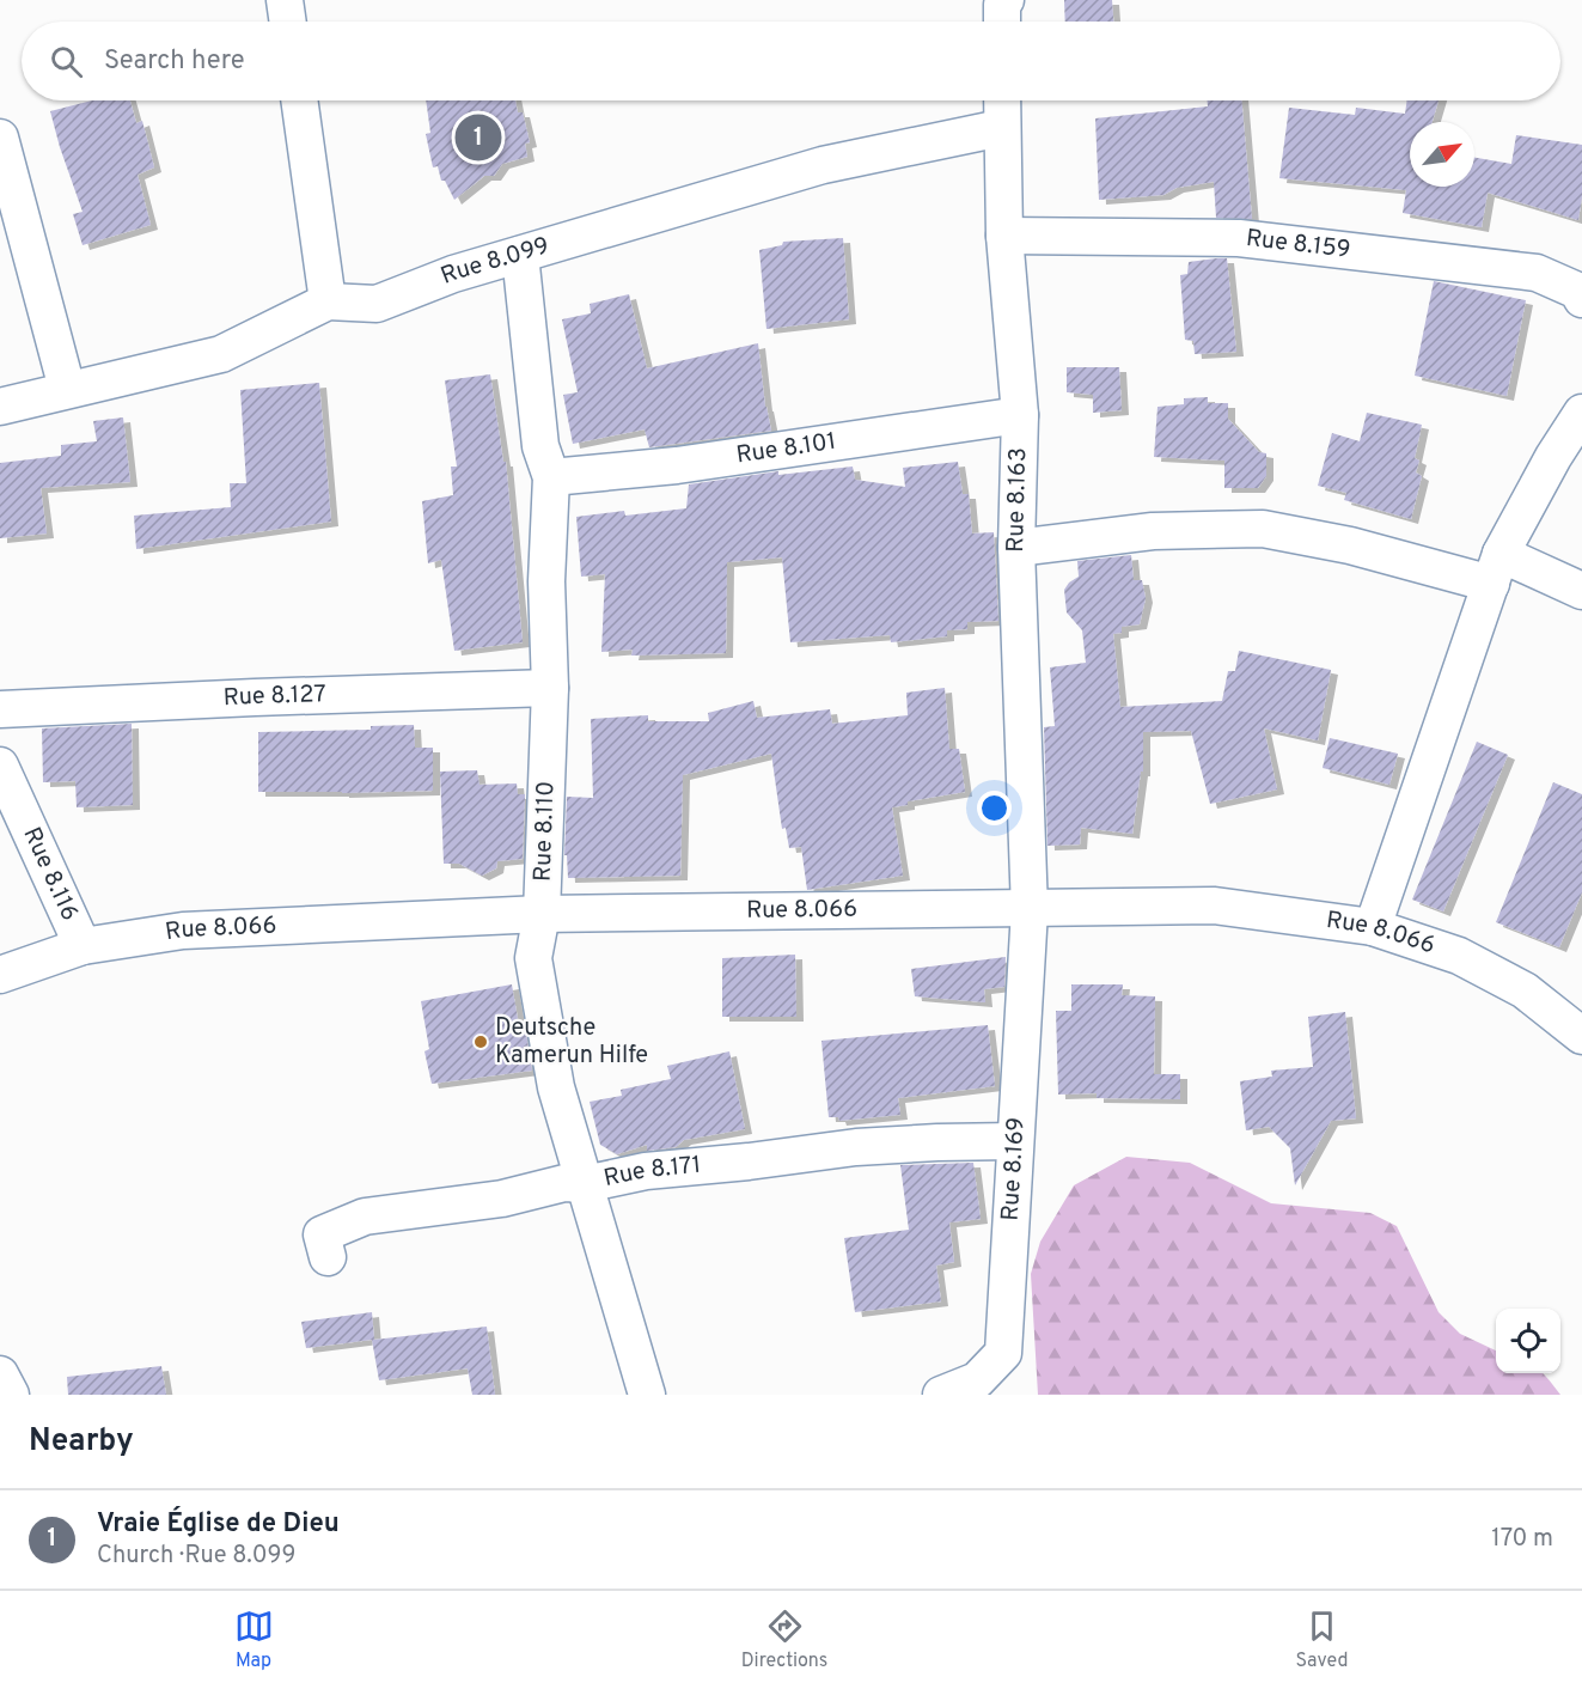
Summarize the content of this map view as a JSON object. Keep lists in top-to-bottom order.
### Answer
{
  "streets": {
    "street": [
      "Rue 8.159",
      "Rue 8.099",
      "Rue 8.101",
      "Rue 8.163",
      "Rue 8.127",
      "Rue 8.110",
      "Rue 8.116",
      "Rue 8.066",
      "Rue 8.169",
      "Rue 8.171"
    ]
  },
  "crossings": [
    ["Rue 8.159", "Rue 8.163"],
    ["Rue 8.099", "Rue 8.163"],
    ["Rue 8.099", "Rue 8.110"],
    ["Rue 8.101", "Rue 8.163"],
    ["Rue 8.101", "Rue 8.110"],
    ["Rue 8.163", "Rue 8.066"],
    ["Rue 8.163", "Rue 8.169"],
    ["Rue 8.127", "Rue 8.110"],
    ["Rue 8.110", "Rue 8.066"],
    ["Rue 8.110", "Rue 8.171"],
    ["Rue 8.116", "Rue 8.066"],
    ["Rue 8.066", "Rue 8.169"],
    ["Rue 8.169", "Rue 8.171"]
  ],
  "places": ["Deutsche Kamerun Hilfe"],
  "north": "top right",
  "page": {
    "search": "Search here",
    "pins": "1",
    "heading": "Nearby",
    "list": [
      {
        "mark": "1",
        "name": "Vraie Église de Dieu",
        "note": "Church · Rue 8.099",
        "value": "170 m"
      }
    ],
    "nav": ["Map", "Directions", "Saved"]
  }
}
